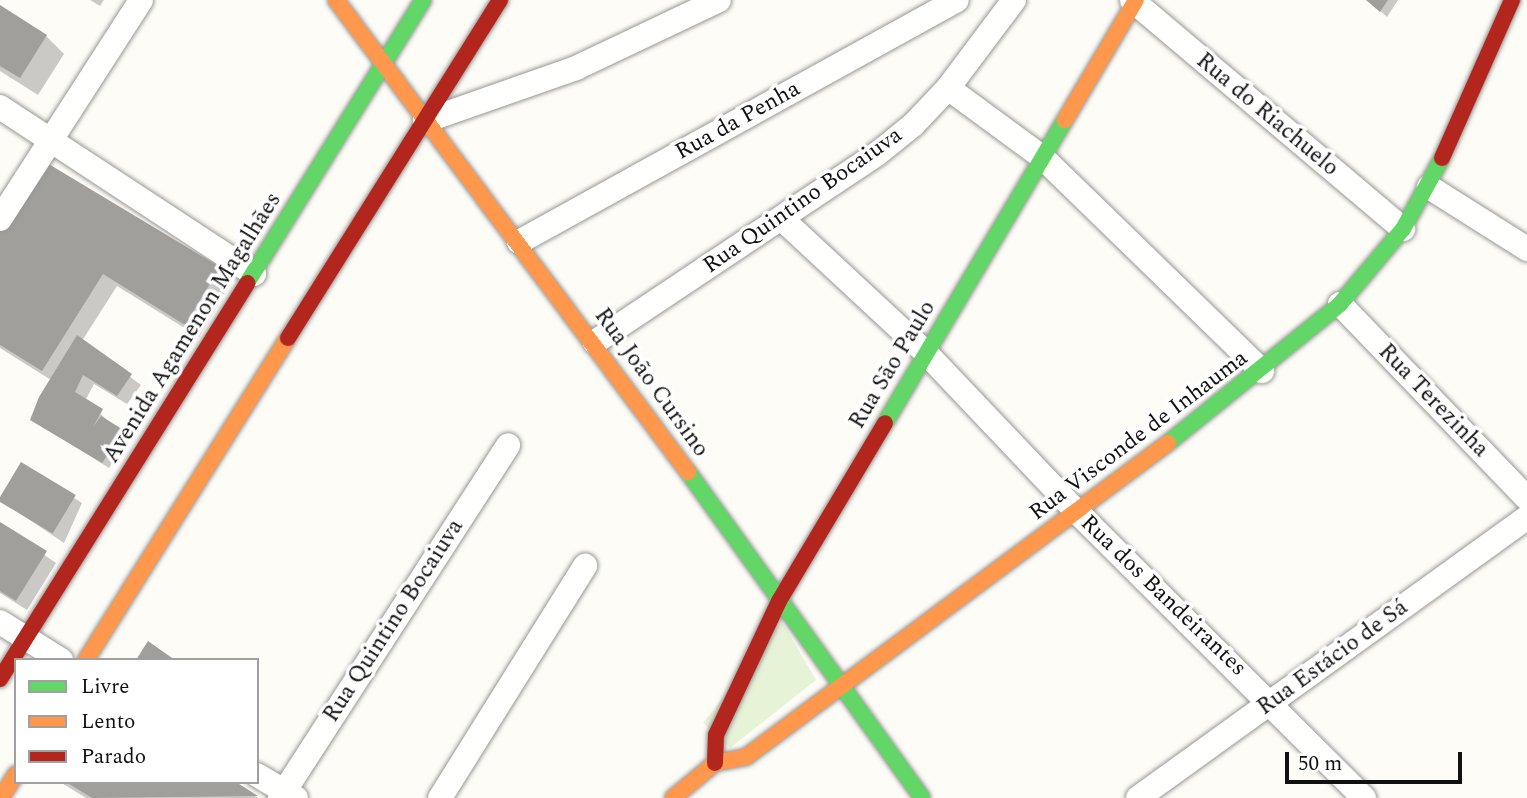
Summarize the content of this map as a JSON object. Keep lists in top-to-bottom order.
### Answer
{
  "streets": {
    "street": [
      "Rua do Riachuelo",
      "Rua da Penha",
      "Rua Quintino Bocaiuva",
      "Avenida Agamenon Magalhães",
      "Rua São Paulo",
      "Rua João Cursino",
      "Rua Terezinha",
      "Rua Visconde de Inhauma",
      "Rua dos Bandeirantes",
      "Rua Estácio de Sá"
    ]
  },
  "crossings": [
    ["Rua do Riachuelo", "Rua São Paulo"],
    ["Rua do Riachuelo", "Rua Visconde de Inhauma"],
    ["Rua da Penha", "Rua João Cursino"],
    ["Rua Quintino Bocaiuva", "Rua João Cursino"],
    ["Rua Quintino Bocaiuva", "Rua dos Bandeirantes"],
    ["Avenida Agamenon Magalhães", "Rua João Cursino"],
    ["Rua São Paulo", "Rua João Cursino"],
    ["Rua São Paulo", "Rua Visconde de Inhauma"],
    ["Rua São Paulo", "Rua dos Bandeirantes"],
    ["Rua João Cursino", "Rua Visconde de Inhauma"],
    ["Rua Terezinha", "Rua Visconde de Inhauma"],
    ["Rua Visconde de Inhauma", "Rua dos Bandeirantes"],
    ["Rua dos Bandeirantes", "Rua Estácio de Sá"]
  ],
  "legend": ["Livre", "Lento", "Parado"],
  "scale_bar": "50 m"
}
